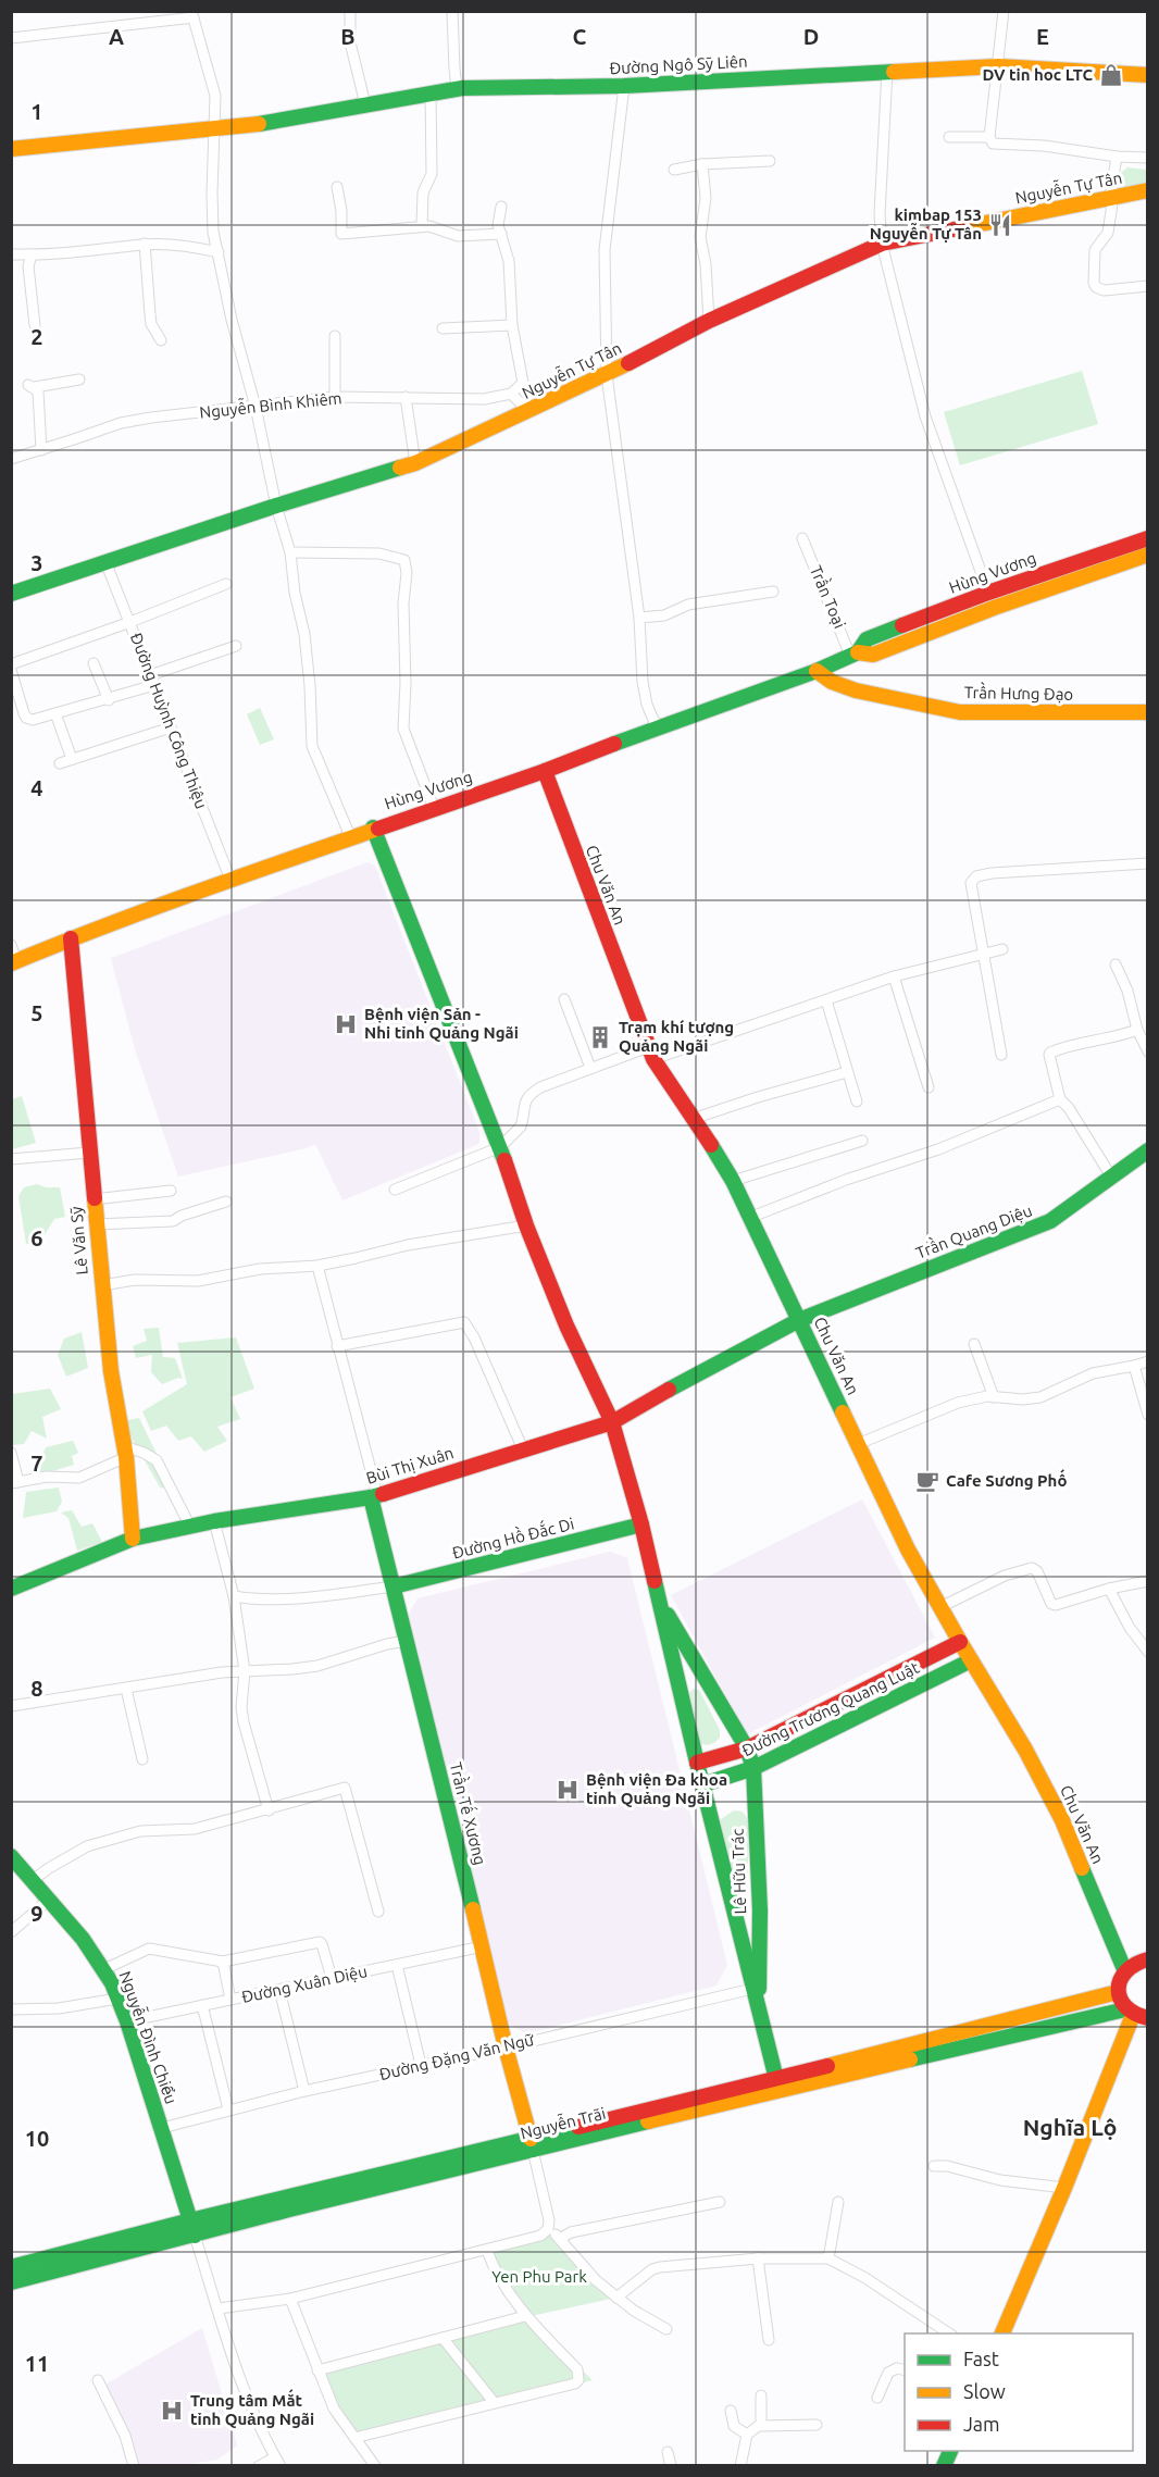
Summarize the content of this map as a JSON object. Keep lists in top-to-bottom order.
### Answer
{
  "streets": {
    "street": [
      "Đường Ngô Sỹ Liên",
      "Nguyễn Tự Tân",
      "Nguyễn Bình Khiêm",
      "Hùng Vương",
      "Trần Toại",
      "Trần Hưng Đạo",
      "Đường Huỳnh Công Thiệu",
      "Chu Văn An",
      "Trần Quang Diệu",
      "Lê Văn Sỹ",
      "Bùi Thị Xuân",
      "Đường Hồ Đắc Di",
      "Đường Trương Quang Luật",
      "Trần Tế Xương",
      "Lê Hữu Trác",
      "Đường Xuân Diệu",
      "Nguyễn Đình Chiểu",
      "Đường Đặng Văn Ngữ",
      "Nguyễn Trãi"
    ]
  },
  "crossings": [
    ["Nguyễn Tự Tân", "Đường Huỳnh Công Thiệu"],
    ["Hùng Vương", "Trần Toại"],
    ["Hùng Vương", "Trần Hưng Đạo"],
    ["Hùng Vương", "Đường Huỳnh Công Thiệu"],
    ["Hùng Vương", "Chu Văn An"],
    ["Hùng Vương", "Lê Văn Sỹ"],
    ["Hùng Vương", "Lê Hữu Trác"],
    ["Chu Văn An", "Trần Quang Diệu"],
    ["Chu Văn An", "Bùi Thị Xuân"],
    ["Chu Văn An", "Đường Trương Quang Luật"],
    ["Trần Quang Diệu", "Bùi Thị Xuân"],
    ["Lê Văn Sỹ", "Bùi Thị Xuân"],
    ["Bùi Thị Xuân", "Trần Tế Xương"],
    ["Bùi Thị Xuân", "Lê Hữu Trác"],
    ["Đường Hồ Đắc Di", "Trần Tế Xương"],
    ["Đường Hồ Đắc Di", "Lê Hữu Trác"],
    ["Đường Trương Quang Luật", "Lê Hữu Trác"],
    ["Trần Tế Xương", "Đường Xuân Diệu"],
    ["Trần Tế Xương", "Đường Đặng Văn Ngữ"],
    ["Trần Tế Xương", "Nguyễn Trãi"],
    ["Lê Hữu Trác", "Đường Đặng Văn Ngữ"],
    ["Lê Hữu Trác", "Nguyễn Trãi"],
    ["Đường Xuân Diệu", "Nguyễn Đình Chiểu"],
    ["Nguyễn Đình Chiểu", "Đường Đặng Văn Ngữ"],
    ["Nguyễn Đình Chiểu", "Nguyễn Trãi"]
  ],
  "districts": ["Nghĩa Lộ"],
  "parks": ["Yen Phu Park"],
  "places": {
    "shop": ["DV tin hoc LTC"],
    "restaurant": ["kimbap 153 Nguyễn Tự Tân"],
    "hospital": ["Bệnh viện Sản - Nhi tỉnh Quảng Ngãi", "Bệnh viện Đa khoa tỉnh Quảng Ngãi", "Trung tâm Mắt tỉnh Quảng Ngãi"],
    "building": ["Trạm khí tượng Quảng Ngãi"],
    "cafe": ["Cafe Sương Phố"]
  },
  "legend": ["Fast", "Slow", "Jam"],
  "grid": {
    "columns": [
      "A",
      "B",
      "C",
      "D",
      "E"
    ],
    "rows": [
      "1",
      "2",
      "3",
      "4",
      "5",
      "6",
      "7",
      "8",
      "9",
      "10",
      "11"
    ]
  }
}
